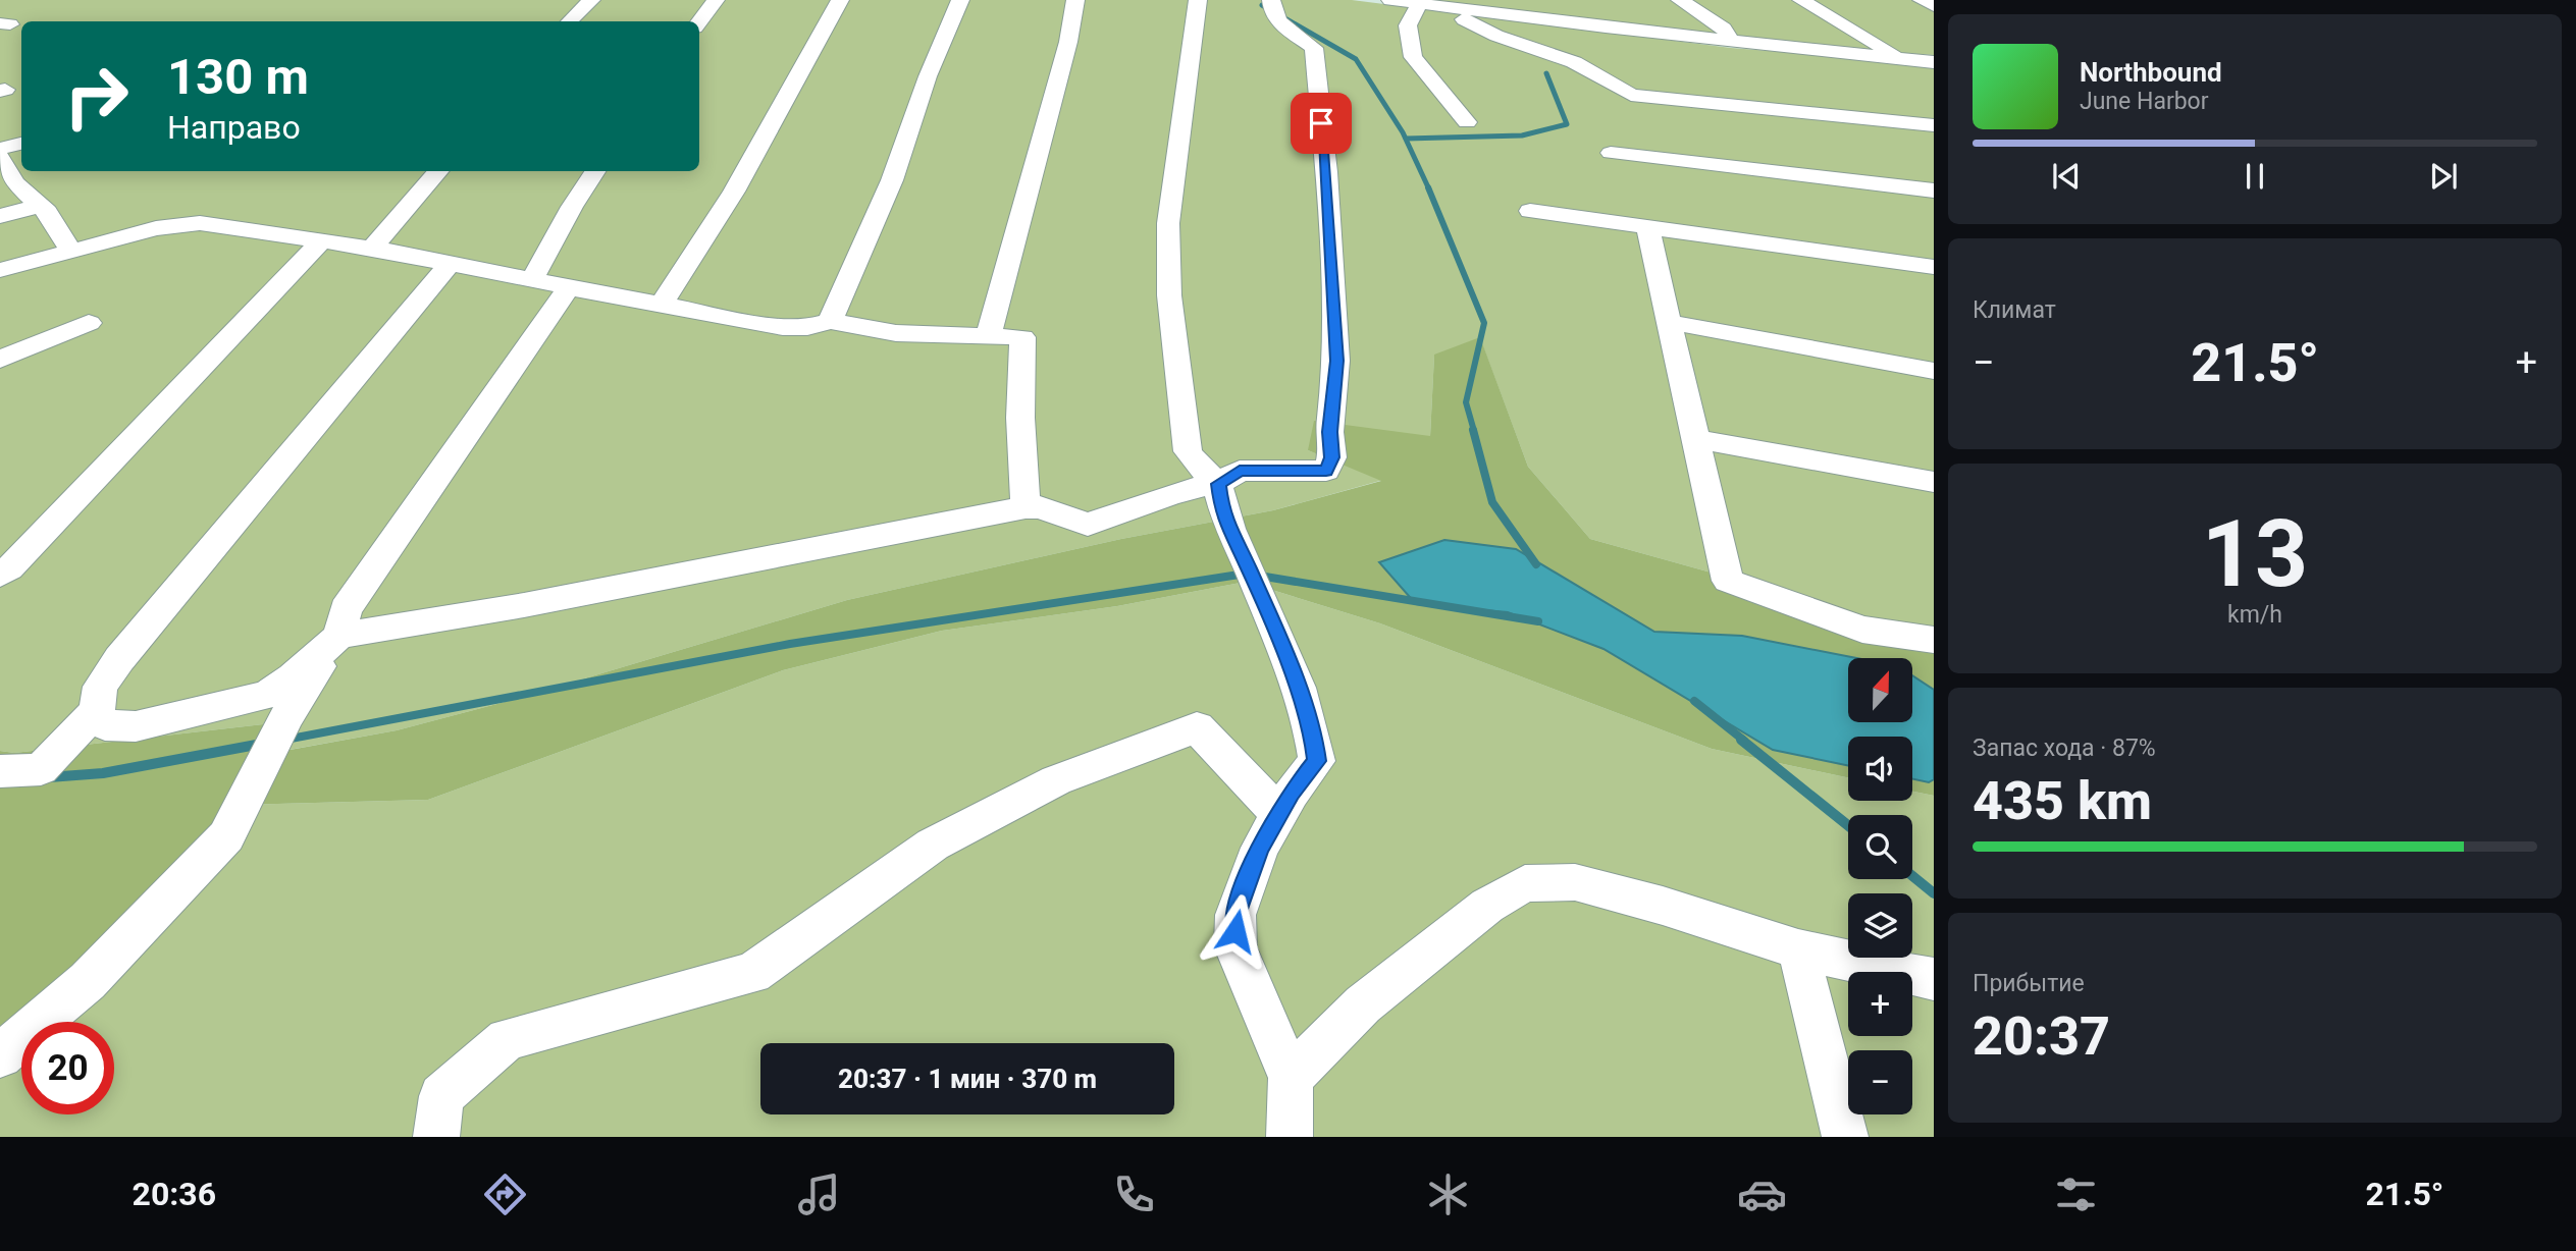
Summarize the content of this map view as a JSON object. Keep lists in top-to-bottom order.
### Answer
{
  "north": "top",
  "page": {
    "turn": ["130 m", "Направо"],
    "song": ["Northbound", "June Harbor"],
    "tile": [
      "Климат",
      ["13", "km/h"],
      ["Запас хода · 87%", "435 km"],
      ["Прибытие", "20:37"]
    ],
    "heat": ["−", "21.5°", "+"],
    "map_buttons": ["+", "−"],
    "limit": "20",
    "trip": "20:37 · 1 мин · 370 m",
    "tabs": ["20:36", "21.5°"]
  }
}
